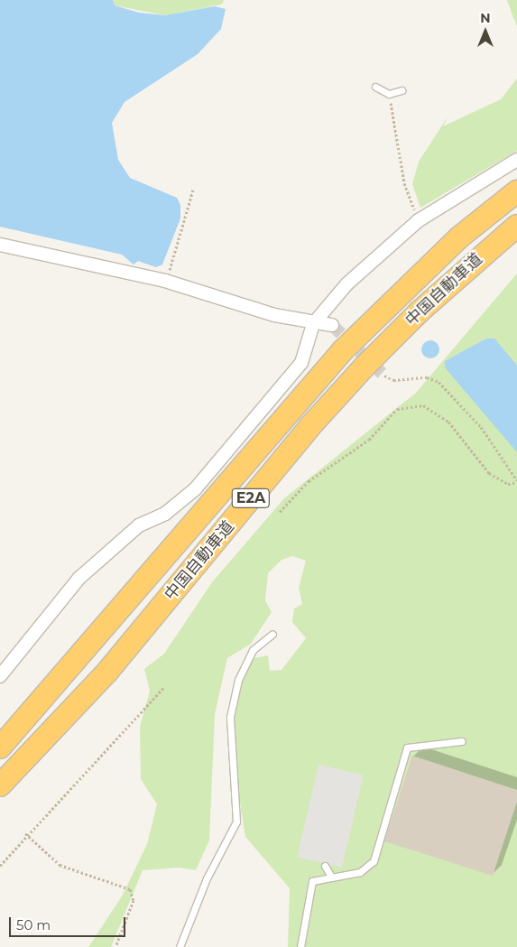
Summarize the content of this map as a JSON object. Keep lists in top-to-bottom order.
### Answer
{
  "streets": {
    "highway": ["中国自動車道", "E2A"]
  },
  "scale_bar": "50 m",
  "north": "top"
}
